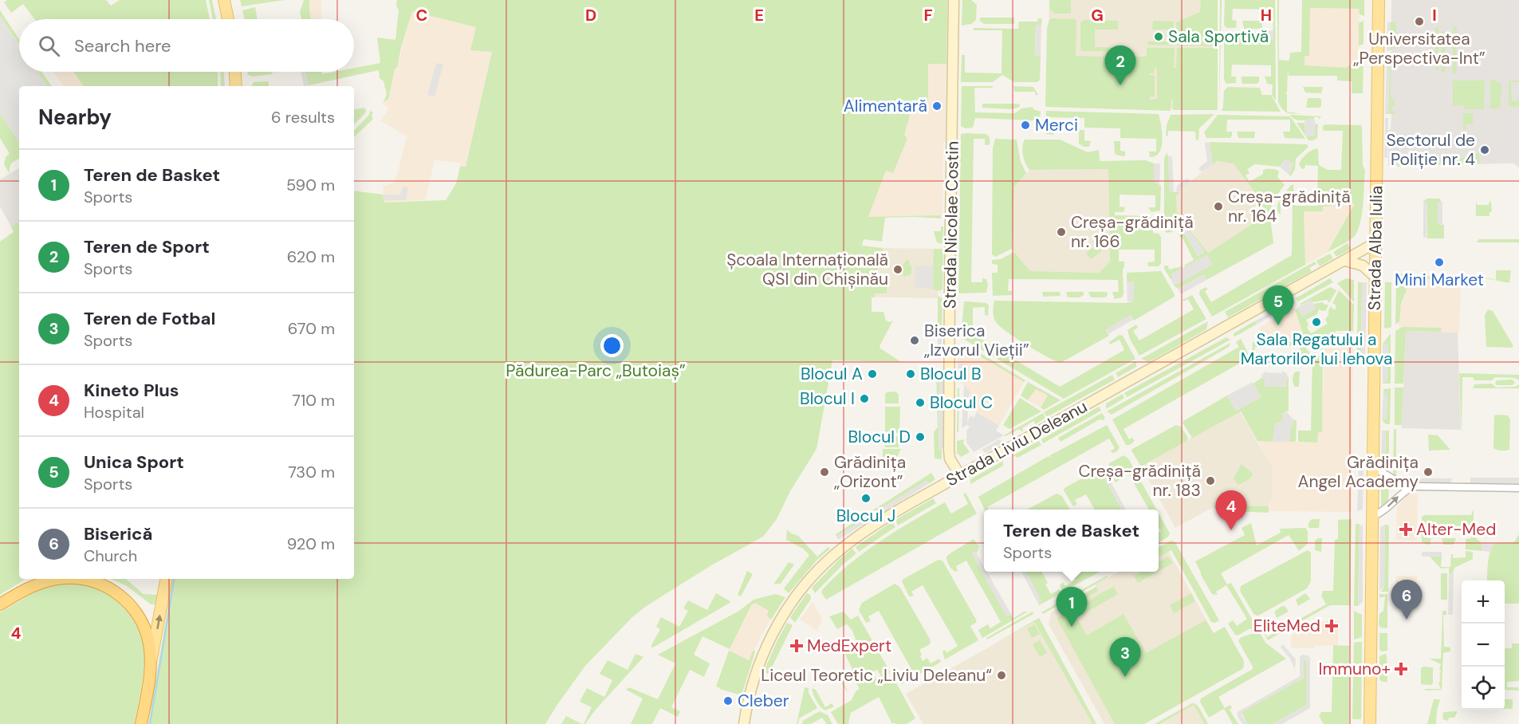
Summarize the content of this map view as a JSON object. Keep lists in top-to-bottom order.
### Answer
{
  "streets": {
    "main road": ["Strada Nicolae Costin", "Strada Alba Iulia", "Strada Liviu Deleanu"]
  },
  "crossings": [
    ["Strada Nicolae Costin", "Strada Liviu Deleanu"],
    ["Strada Alba Iulia", "Strada Liviu Deleanu"]
  ],
  "parks": ["Pădurea-Parc „Butoiaș”"],
  "places": {
    "other": [
      "Universitatea „Perspectiva-Int”",
      "Sala Sportivă",
      "Alimentară",
      "Merci",
      "Sectorul de Poliție nr. 4",
      "Creșa-grădiniță nr. 164",
      "Creșa-grădiniță nr. 166",
      "Mini Market",
      "Școala Internațională QSI din Chișinău",
      "Sala Regatului a Martorilor lui Iehova",
      "Biserica „Izvorul Vieții”",
      "Blocul A",
      "Blocul B",
      "Blocul I",
      "Blocul C",
      "Blocul D",
      "Grădinița „Orizont”",
      "Grădinița Angel Academy",
      "Creșa-grădiniță nr. 183",
      "Blocul J",
      "Liceul Teoretic „Liviu Deleanu“",
      "Cleber"
    ],
    "health": [
      "Alter-Med",
      "EliteMed",
      "MedExpert",
      "Immuno+"
    ]
  },
  "page": {
    "search": "Search here",
    "pins": [
      "2",
      "5",
      "4",
      "6",
      "1",
      "3"
    ],
    "heading": ["Nearby", "6 results"],
    "list": [
      {
        "mark": "1",
        "name": "Teren de Basket",
        "note": "Sports",
        "value": "590 m"
      },
      {
        "mark": "2",
        "name": "Teren de Sport",
        "note": "Sports",
        "value": "620 m"
      },
      {
        "mark": "3",
        "name": "Teren de Fotbal",
        "note": "Sports",
        "value": "670 m"
      },
      {
        "mark": "4",
        "name": "Kineto Plus",
        "note": "Hospital",
        "value": "710 m"
      },
      {
        "mark": "5",
        "name": "Unica Sport",
        "note": "Sports",
        "value": "730 m"
      },
      {
        "mark": "6",
        "name": "Biserică",
        "note": "Church",
        "value": "920 m"
      }
    ],
    "popup": ["Teren de Basket", "Sports"],
    "map_buttons": ["+", "−"]
  },
  "grid": {
    "columns": [
      "C",
      "D",
      "E",
      "F",
      "G",
      "H",
      "I"
    ],
    "rows": ["4"]
  }
}
